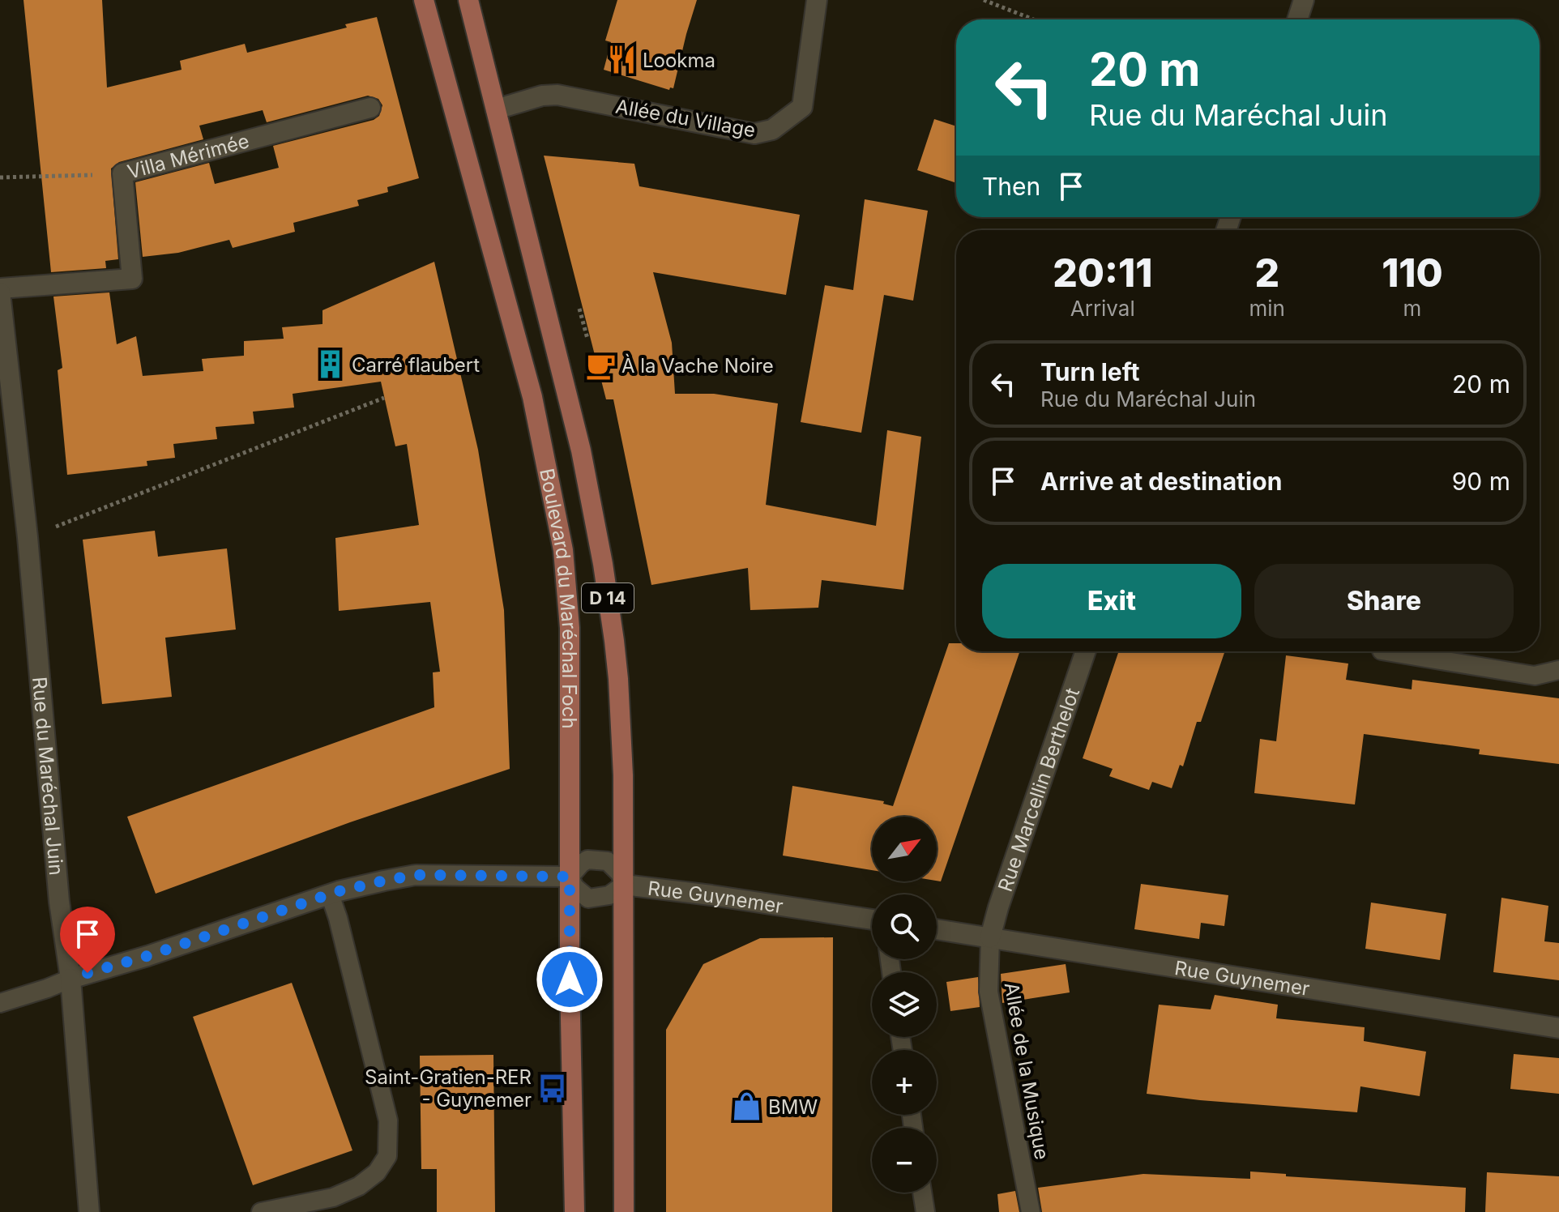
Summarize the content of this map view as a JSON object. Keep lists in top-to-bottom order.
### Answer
{
  "streets": {
    "main road": ["Boulevard du Maréchal Foch", "D 14"],
    "street": [
      "Allée du Village",
      "Villa Mérimée",
      "Rue du Maréchal Juin",
      "Rue Marcellin Berthelot",
      "Rue Guynemer"
    ],
    "lane": ["Allée de la Musique"]
  },
  "crossings": [
    ["Allée du Village", "Boulevard du Maréchal Foch"],
    ["Villa Mérimée", "Rue du Maréchal Juin"],
    ["Boulevard du Maréchal Foch", "Rue Guynemer"],
    ["Rue Marcellin Berthelot", "Rue Guynemer"],
    ["Rue Marcellin Berthelot", "Allée de la Musique"],
    ["Rue Guynemer", "Allée de la Musique"]
  ],
  "places": {
    "restaurant": ["Lookma"],
    "building": ["Carré flaubert"],
    "cafe": ["À la Vache Noire"],
    "bus stop": ["Saint-Gratien-RER - Guynemer"],
    "shop": ["BMW"]
  },
  "north": "top right",
  "page": {
    "turn": ["20 m", "Rue du Maréchal Juin"],
    "then": "Then",
    "eta": [
      "20:11",
      "Arrival",
      "2",
      "min",
      "110",
      "m"
    ],
    "list": [
      {
        "name": "Turn left",
        "note": "Rue du Maréchal Juin",
        "value": "20 m"
      },
      {
        "name": "Arrive at destination",
        "value": "90 m"
      }
    ],
    "buttons": ["Exit", "Share"],
    "map_buttons": ["+", "−"]
  }
}
